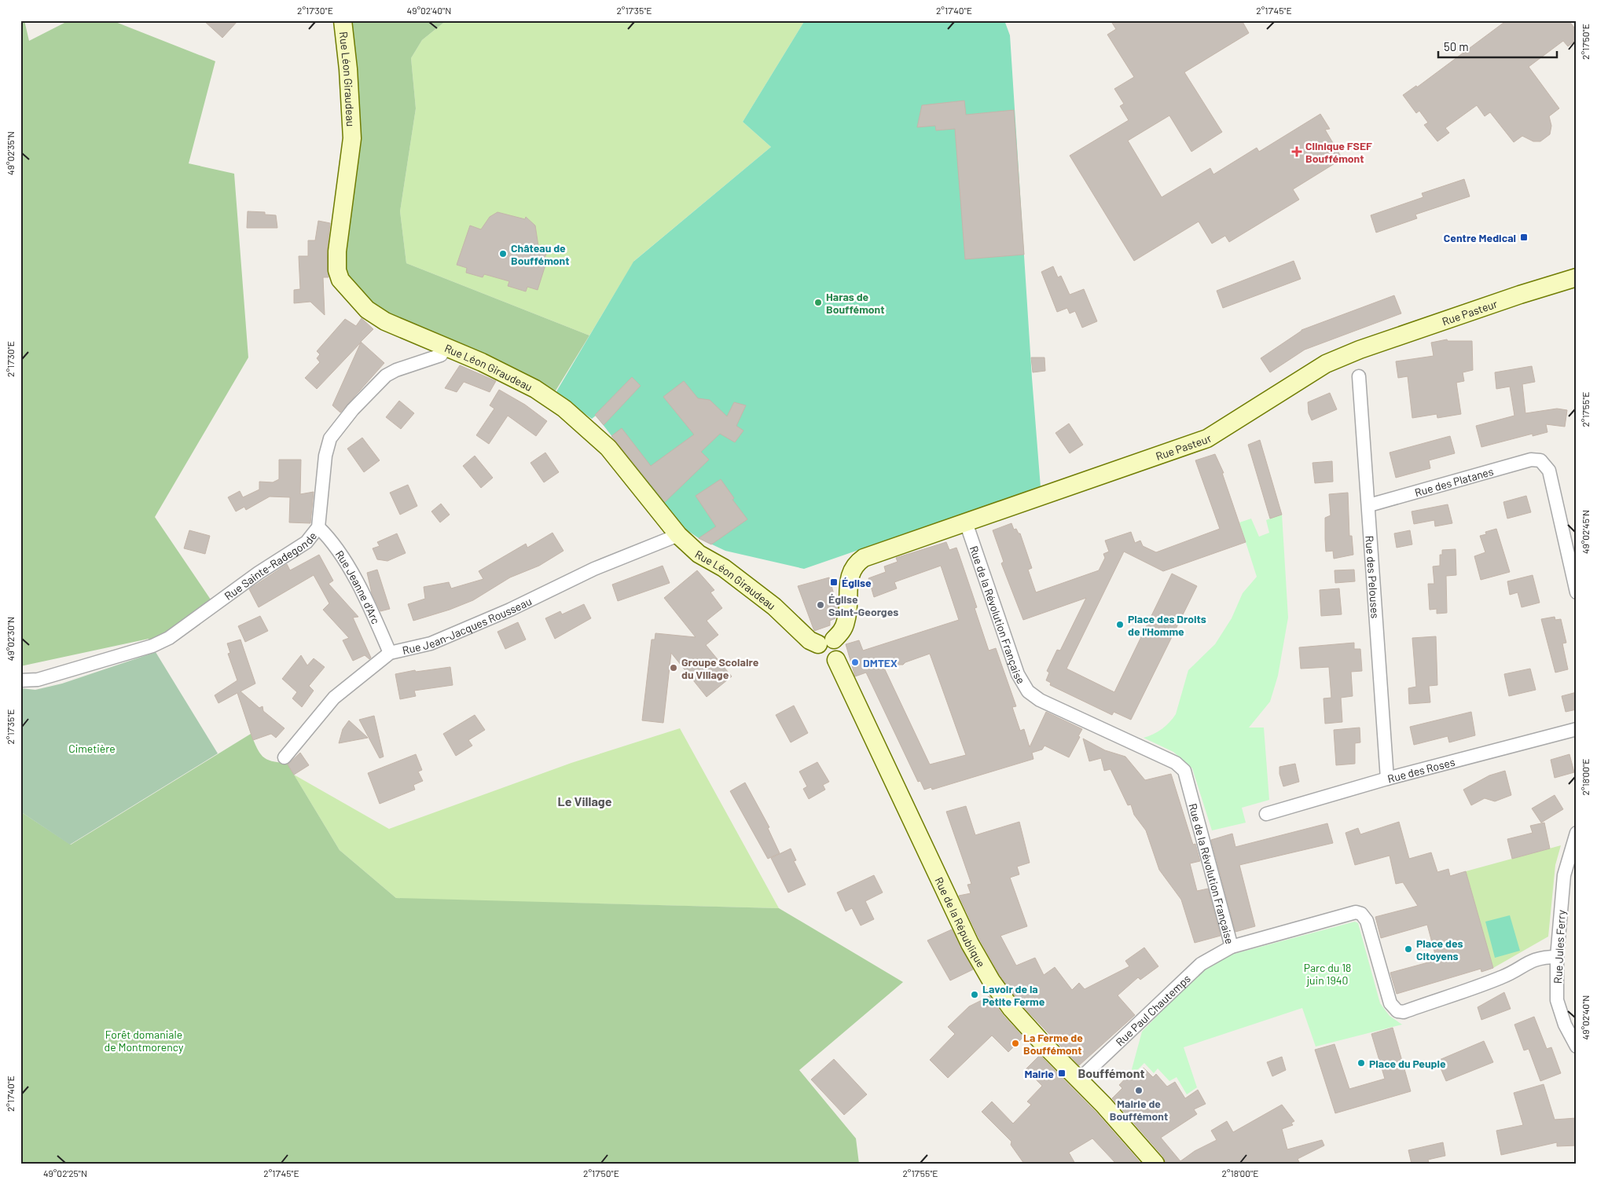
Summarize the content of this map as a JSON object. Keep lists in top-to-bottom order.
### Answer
{
  "streets": {
    "street": [
      "Rue Léon Giraudeau",
      "Rue Pasteur",
      "Rue des Platanes",
      "Rue Sainte-Radegonde",
      "Rue des Pelouses",
      "Rue Jeanne d'Arc",
      "Rue de la Révolution Française",
      "Rue Jean-Jacques Rousseau",
      "Rue des Roses",
      "Rue de la République",
      "Rue Jules Ferry",
      "Rue Paul Chautemps"
    ]
  },
  "crossings": [
    ["Rue Léon Giraudeau", "Rue Pasteur"],
    ["Rue Léon Giraudeau", "Rue Sainte-Radegonde"],
    ["Rue Léon Giraudeau", "Rue Jean-Jacques Rousseau"],
    ["Rue Léon Giraudeau", "Rue de la République"],
    ["Rue Pasteur", "Rue de la Révolution Française"],
    ["Rue Pasteur", "Rue de la République"],
    ["Rue des Platanes", "Rue des Pelouses"],
    ["Rue Sainte-Radegonde", "Rue Jeanne d'Arc"],
    ["Rue des Pelouses", "Rue des Roses"],
    ["Rue Jeanne d'Arc", "Rue Jean-Jacques Rousseau"],
    ["Rue de la Révolution Française", "Rue Jules Ferry"],
    ["Rue de la Révolution Française", "Rue Paul Chautemps"],
    ["Rue de la République", "Rue Paul Chautemps"]
  ],
  "districts": ["Le Village", "Bouffémont"],
  "parks": ["Cimetière", "Parc du 18 juin 1940", "Forêt domaniale de Montmorency"],
  "places": {
    "health": ["Clinique FSEF Bouffémont"],
    "transit": ["Centre Medical", "Église", "Mairie"],
    "other": [
      "Château de Bouffémont",
      "Haras de Bouffémont",
      "Église Saint-Georges",
      "Place des Droits de l'Homme",
      "DMTEX",
      "Groupe Scolaire du Village",
      "Place des Citoyens",
      "Lavoir de la Petite Ferme",
      "La Ferme de Bouffémont",
      "Place du Peuple",
      "Mairie de Bouffémont"
    ]
  },
  "scale_bar": "50 m",
  "coordinates": [
    "2°17'30\"E",
    "49°02'40\"N",
    "2°17'35\"E",
    "2°17'40\"E",
    "2°17'45\"E",
    "2°17'50\"E",
    "49°02'35\"N",
    "2°17'55\"E",
    "49°02'45\"N",
    "49°02'30\"N",
    "2°18'00\"E",
    "49°02'25\"N"
  ]
}
